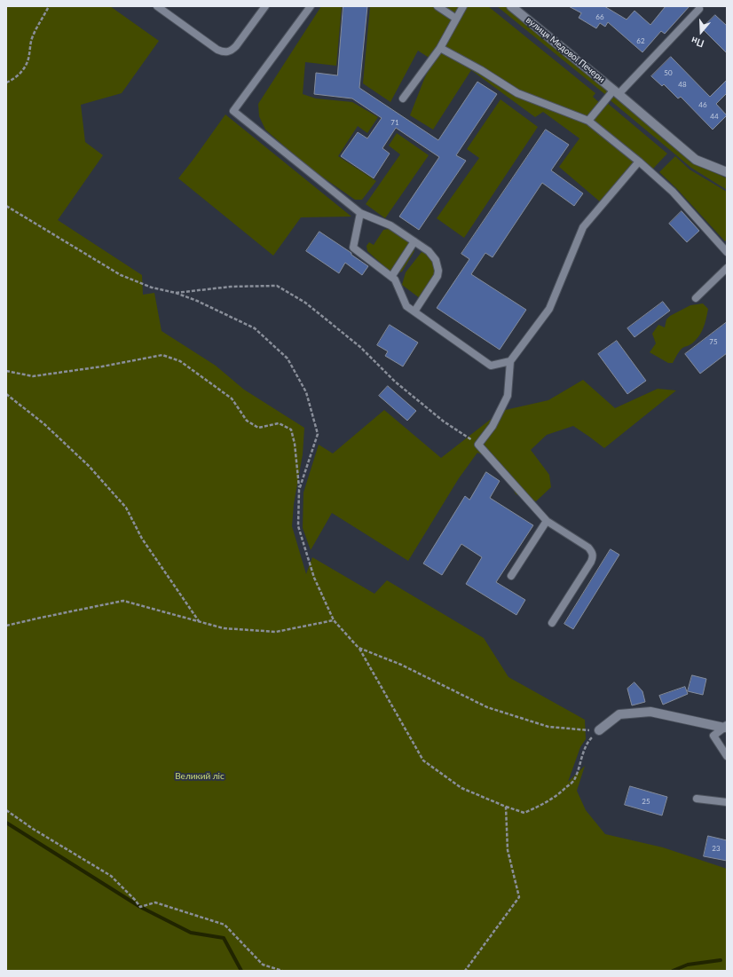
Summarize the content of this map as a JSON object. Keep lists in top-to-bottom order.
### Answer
{
  "streets": {
    "street": ["вулиця Медової Печери"]
  },
  "parks": ["Великий ліс"],
  "house_numbers": [
    "66",
    "62",
    "50",
    "48",
    "46",
    "44",
    "71",
    "75",
    "25",
    "23"
  ],
  "north": "bottom"
}
